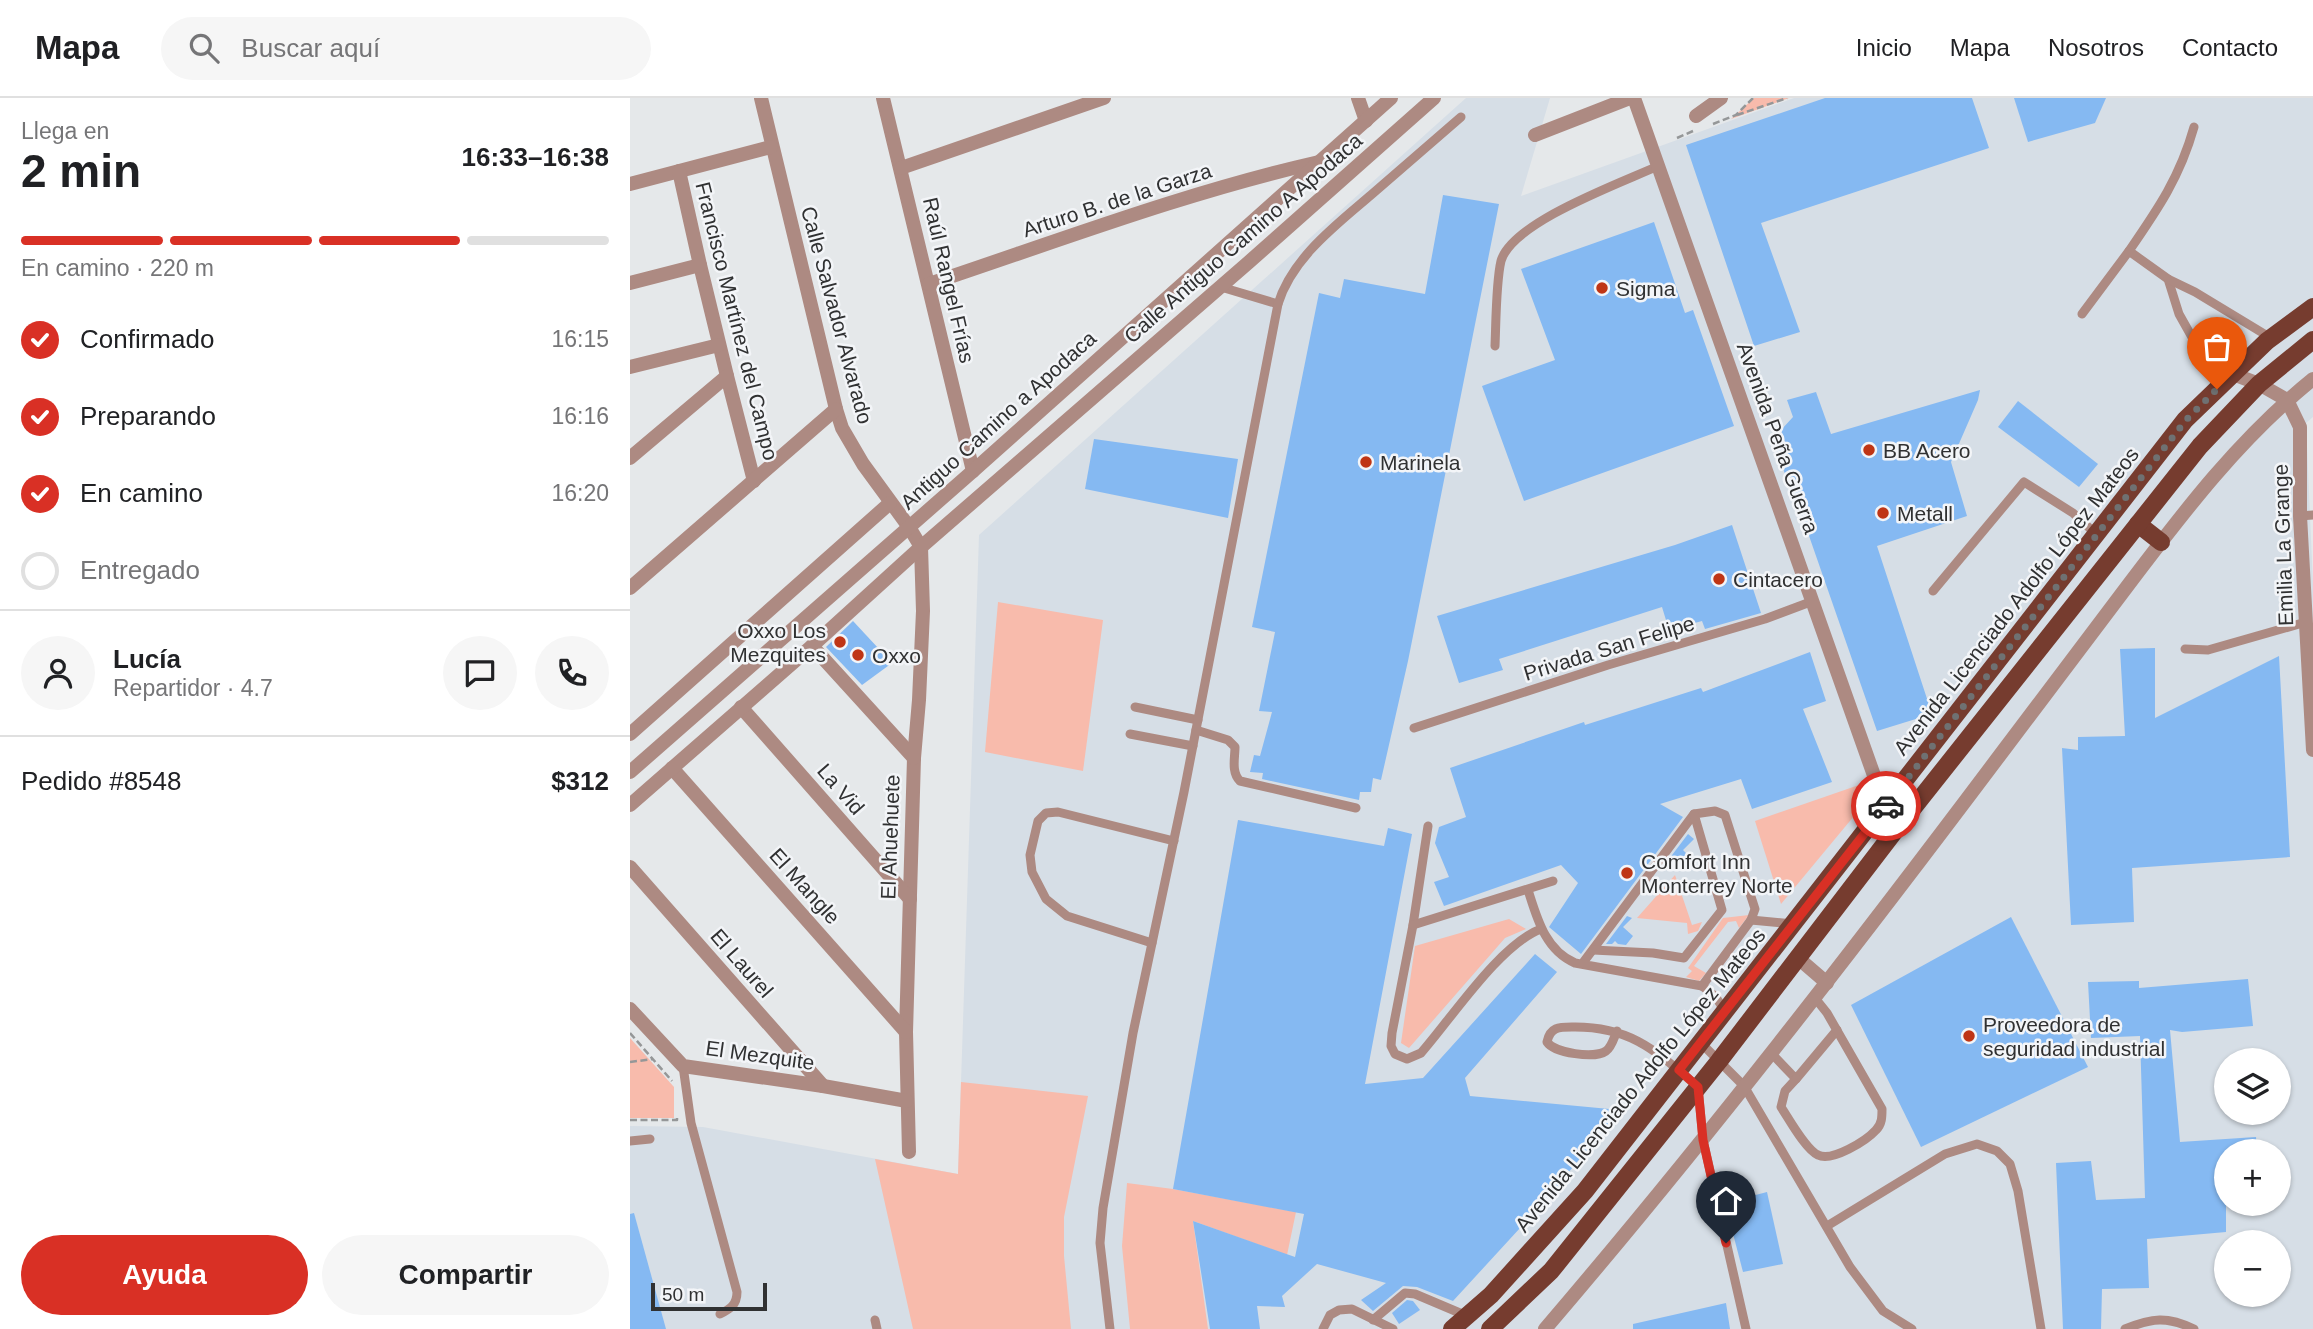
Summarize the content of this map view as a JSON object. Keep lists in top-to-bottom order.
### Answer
{
  "streets": {
    "main road": ["Avenida Licenciado Adolfo López Mateos"],
    "street": [
      "Arturo B. de la Garza",
      "Calle Antiguo Camino A Apodaca",
      "Raúl Rangel Frías",
      "Calle Salvador Alvarado",
      "Francisco Martínez del Campo",
      "Antiguo Camino a Apodaca",
      "Avenida Peña Guerra",
      "Emilia La Grange",
      "La Vid",
      "El Ahuehuete",
      "El Mangle",
      "El Laurel",
      "El Mezquite"
    ],
    "lane": ["Privada San Felipe"]
  },
  "crossings": [
    ["Arturo B. de la Garza", "Raúl Rangel Frías"],
    ["Arturo B. de la Garza", "Antiguo Camino a Apodaca"],
    ["Calle Antiguo Camino A Apodaca", "La Vid"],
    ["Calle Antiguo Camino A Apodaca", "El Ahuehuete"],
    ["Calle Antiguo Camino A Apodaca", "El Mangle"],
    ["Raúl Rangel Frías", "Antiguo Camino a Apodaca"],
    ["Calle Salvador Alvarado", "Antiguo Camino a Apodaca"],
    ["Calle Salvador Alvarado", "El Ahuehuete"],
    ["Antiguo Camino a Apodaca", "El Ahuehuete"],
    ["Avenida Peña Guerra", "Avenida Licenciado Adolfo López Mateos"],
    ["Avenida Peña Guerra", "Privada San Felipe"],
    ["La Vid", "El Ahuehuete"],
    ["El Ahuehuete", "El Mangle"],
    ["El Ahuehuete", "El Mezquite"],
    ["El Laurel", "El Mezquite"]
  ],
  "places": [
    "Sigma",
    "BB Acero",
    "Marinela",
    "Metall",
    "Cintacero",
    "Oxxo Los Mezquites",
    "Oxxo",
    "Comfort Inn Monterrey Norte",
    "Proveedora de seguridad industrial"
  ],
  "scale_bar": "50 m",
  "page": {
    "header": "Mapa",
    "search": "Buscar aquí",
    "nav": [
      "Inicio",
      "Mapa",
      "Nosotros",
      "Contacto"
    ],
    "heading": ["2 min", "Llega en", "16:33–16:38"],
    "panel": [
      "Lucía",
      "Repartidor · 4.7",
      "Pedido #8548",
      "$312"
    ],
    "bar": "En camino · 220 m",
    "list": [
      ["Confirmado", "16:15"],
      ["Preparando", "16:16"],
      ["En camino", "16:20"],
      "Entregado"
    ],
    "map_buttons": ["+", "−"],
    "buttons": ["Ayuda", "Compartir"],
    "scale": "50 m"
  }
}
